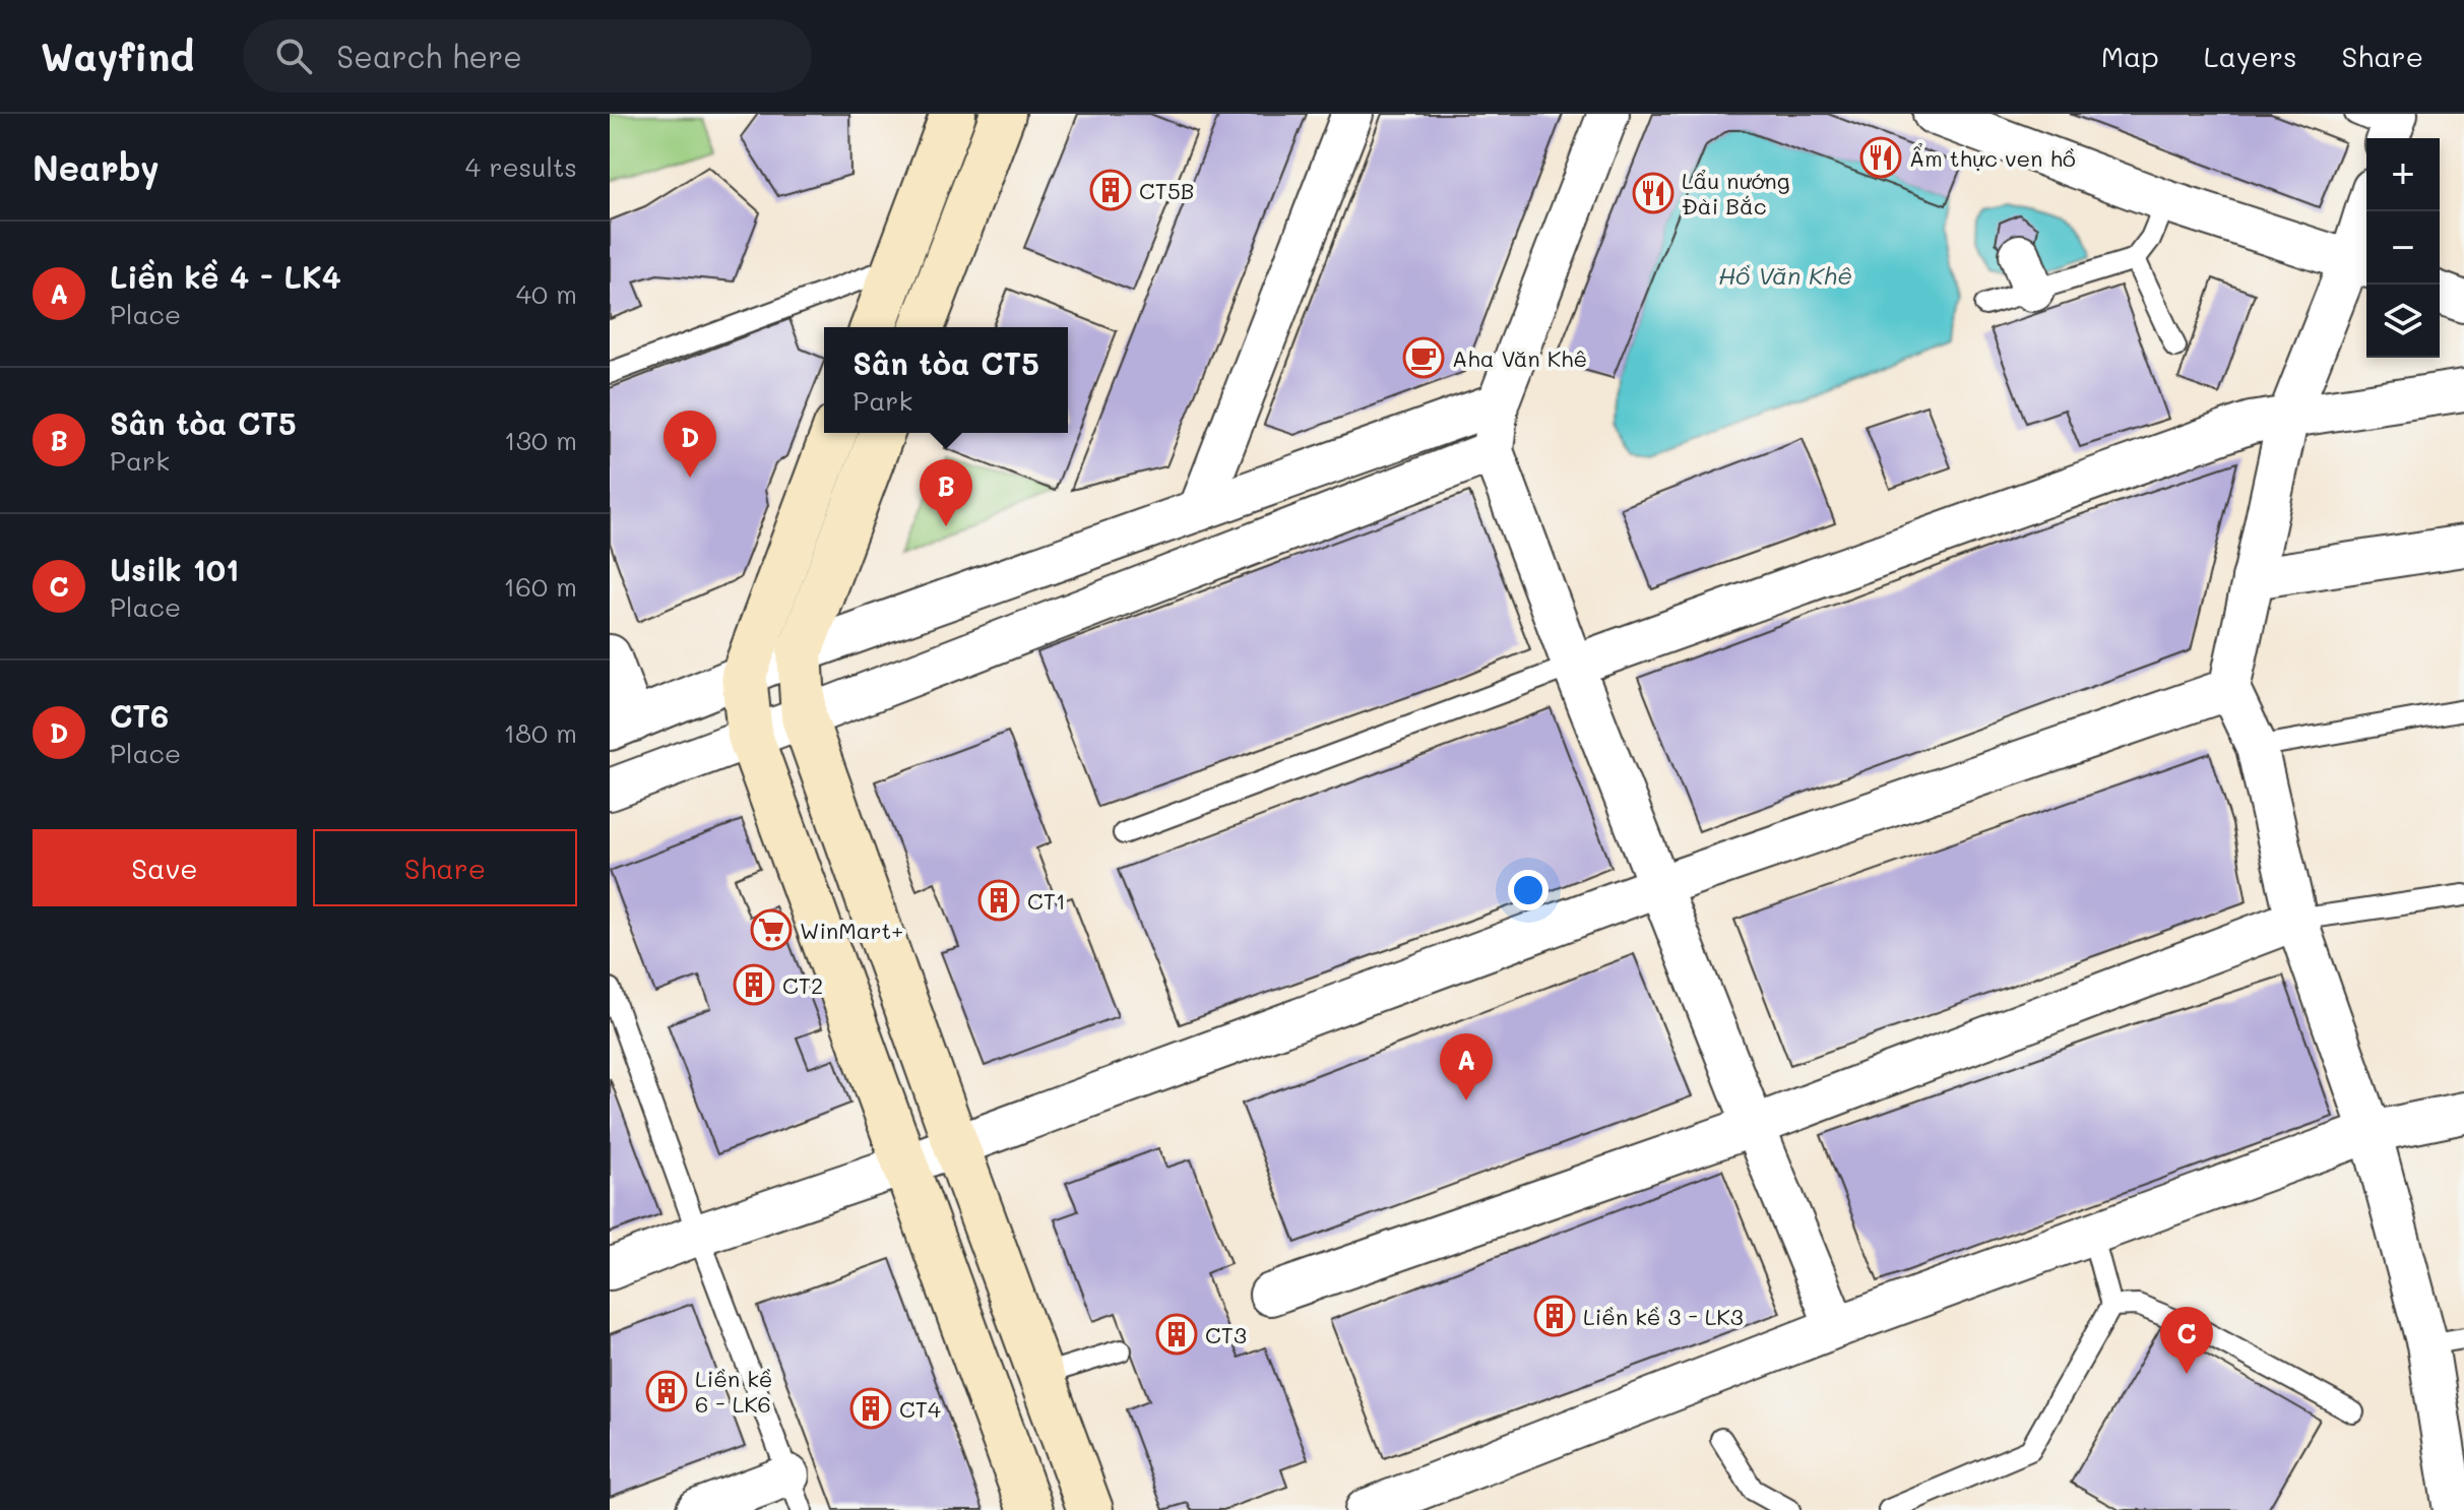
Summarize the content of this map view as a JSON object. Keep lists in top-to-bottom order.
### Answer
{
  "water": ["Hồ Văn Khê"],
  "places": {
    "restaurant": ["Ẩm thực ven hồ", "Lẩu nướng Đài Bắc"],
    "building": [
      "CT5B",
      "CT1",
      "CT2",
      "Liền kề 3 - LK3",
      "CT3",
      "Liền kề 6 - LK6",
      "CT4"
    ],
    "cafe": ["Aha Văn Khê"],
    "supermarket": ["WinMart+"]
  },
  "page": {
    "header": "Wayfind",
    "search": "Search here",
    "nav": ["Map", "Layers", "Share"],
    "heading": ["Nearby", "4 results"],
    "map_buttons": ["+", "−"],
    "list": [
      {
        "mark": "A",
        "name": "Liền kề 4 - LK4",
        "note": "Place",
        "value": "40 m"
      },
      {
        "mark": "B",
        "name": "Sân tòa CT5",
        "note": "Park",
        "value": "130 m"
      },
      {
        "mark": "C",
        "name": "Usilk 101",
        "note": "Place",
        "value": "160 m"
      },
      {
        "mark": "D",
        "name": "CT6",
        "note": "Place",
        "value": "180 m"
      }
    ],
    "popup": ["Sân tòa CT5", "Park"],
    "pins": [
      "D",
      "B",
      "A",
      "C"
    ],
    "buttons": ["Save", "Share"]
  }
}
